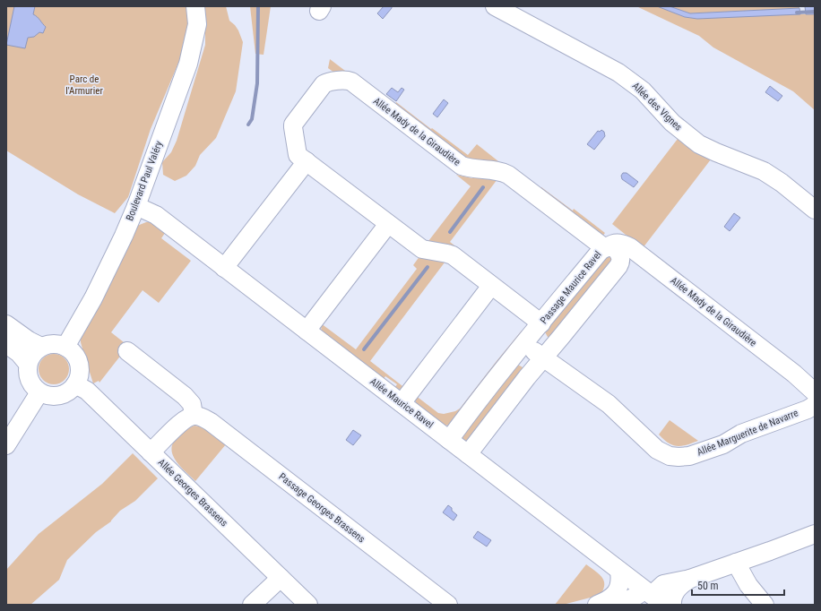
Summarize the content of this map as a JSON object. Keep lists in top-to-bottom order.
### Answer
{
  "streets": {
    "street": [
      "Allée des Vignes",
      "Allée Mady de la Giraudière",
      "Boulevard Paul Valéry",
      "Passage Maurice Ravel",
      "Allée Maurice Ravel",
      "Allée Marguerite de Navarre",
      "Allée Georges Brassens",
      "Passage Georges Brassens"
    ]
  },
  "crossings": [
    ["Allée Mady de la Giraudière", "Passage Maurice Ravel"],
    ["Boulevard Paul Valéry", "Allée Maurice Ravel"],
    ["Boulevard Paul Valéry", "Allée Georges Brassens"],
    ["Passage Maurice Ravel", "Allée Maurice Ravel"],
    ["Passage Maurice Ravel", "Allée Marguerite de Navarre"]
  ],
  "parks": ["Parc de l'Armurier"],
  "scale_bar": "50 m"
}
